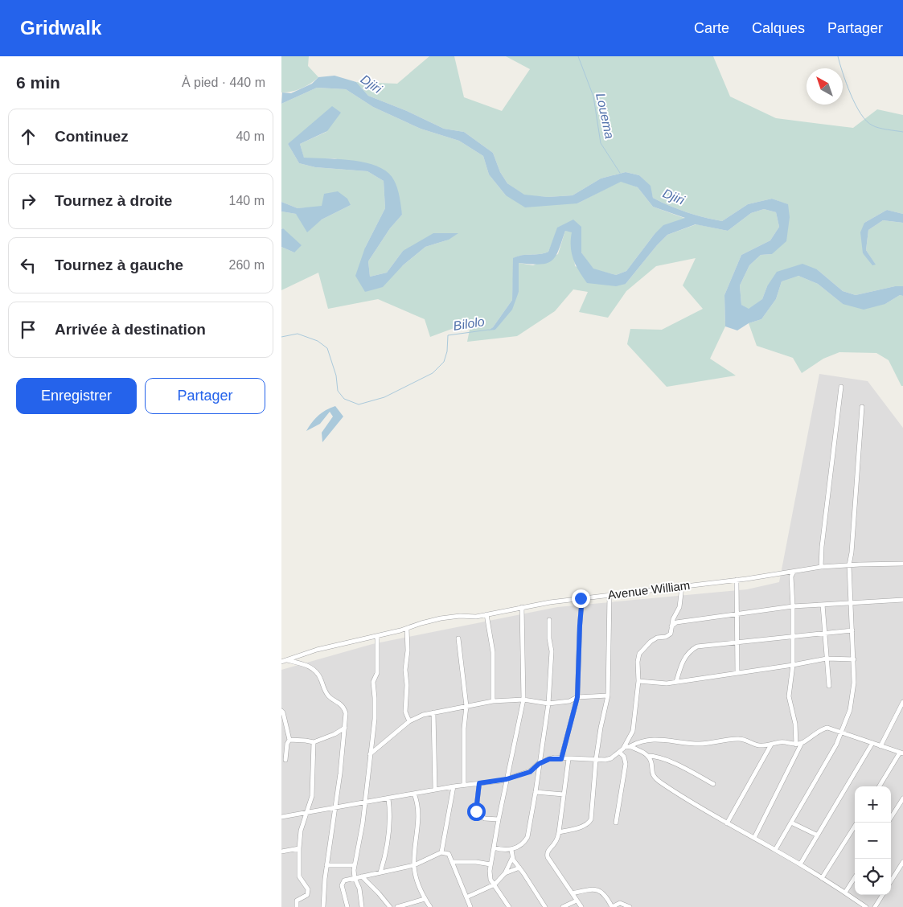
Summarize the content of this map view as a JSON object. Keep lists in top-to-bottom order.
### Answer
{
  "streets": {
    "street": ["Avenue William"]
  },
  "water": ["Djiri", "Louema", "Bilolo"],
  "north": "top left",
  "page": {
    "header": "Gridwalk",
    "nav": ["Carte", "Calques", "Partager"],
    "heading": ["6 min", "À pied · 440 m"],
    "list": [
      ["Continuez", "40 m"],
      ["Tournez à droite", "140 m"],
      ["Tournez à gauche", "260 m"],
      "Arrivée à destination"
    ],
    "buttons": ["Enregistrer", "Partager"],
    "map_buttons": ["+", "−"]
  }
}
